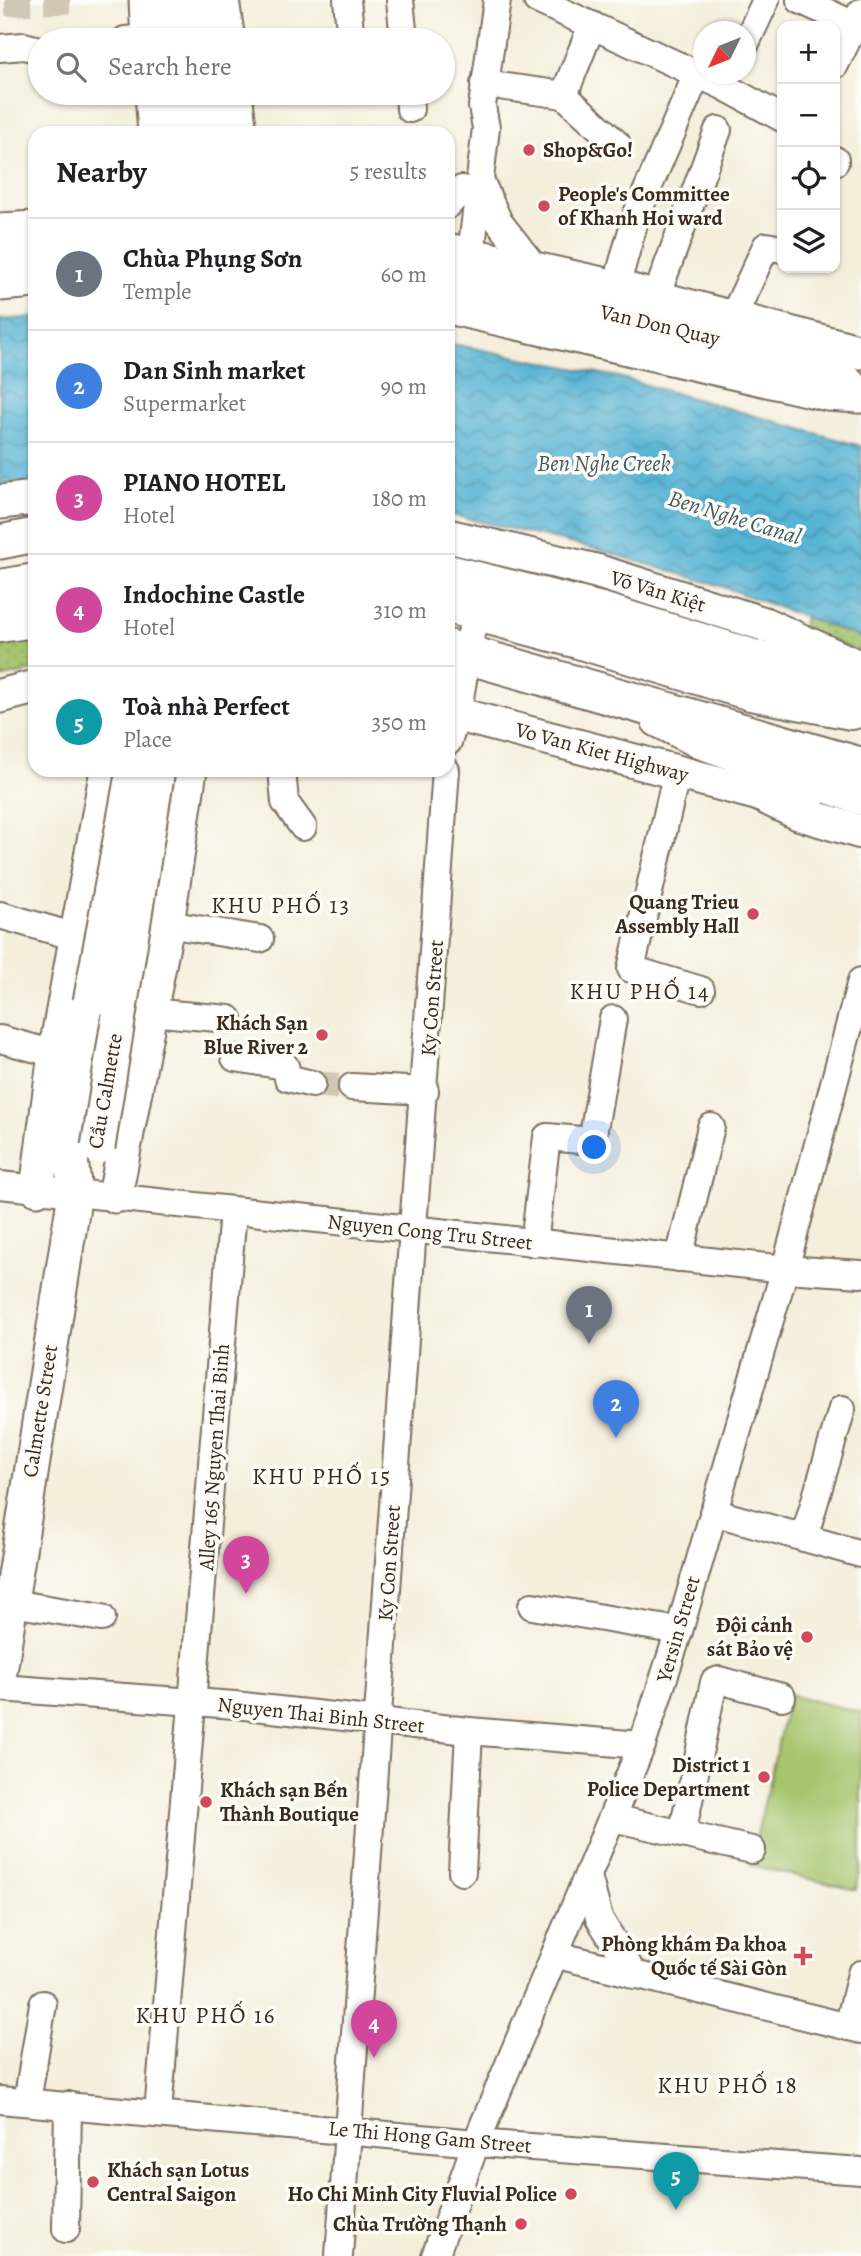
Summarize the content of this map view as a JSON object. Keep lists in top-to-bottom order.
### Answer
{
  "streets": {
    "main road": [
      "Van Don Quay",
      "Võ Văn Kiệt",
      "Vo Van Kiet Highway",
      "Cầu Calmette",
      "Calmette Street"
    ],
    "street": [
      "Ky Con Street",
      "Nguyen Cong Tru Street",
      "Alley 165 Nguyen Thai Binh",
      "Yersin Street",
      "Nguyen Thai Binh Street",
      "Le Thi Hong Gam Street"
    ]
  },
  "crossings": [
    ["Ky Con Street", "Nguyen Cong Tru Street"],
    ["Ky Con Street", "Nguyen Thai Binh Street"],
    ["Ky Con Street", "Le Thi Hong Gam Street"],
    ["Cầu Calmette", "Nguyen Cong Tru Street"],
    ["Cầu Calmette", "Calmette Street"],
    ["Nguyen Cong Tru Street", "Calmette Street"],
    ["Nguyen Cong Tru Street", "Alley 165 Nguyen Thai Binh"],
    ["Nguyen Cong Tru Street", "Yersin Street"],
    ["Alley 165 Nguyen Thai Binh", "Nguyen Thai Binh Street"],
    ["Alley 165 Nguyen Thai Binh", "Le Thi Hong Gam Street"],
    ["Yersin Street", "Nguyen Thai Binh Street"],
    ["Yersin Street", "Le Thi Hong Gam Street"]
  ],
  "districts": [
    "KHU PHỐ 13",
    "KHU PHỐ 14",
    "KHU PHỐ 15",
    "KHU PHỐ 16",
    "KHU PHỐ 18"
  ],
  "water": ["Ben Nghe Creek", "Ben Nghe Canal"],
  "places": {
    "other": [
      "Shop&Go!",
      "People's Committee of Khanh Hoi ward",
      "Quang Trieu Assembly Hall",
      "Khách Sạn Blue River 2",
      "Đội cảnh sát Bảo vệ",
      "District 1 Police Department",
      "Khách sạn Bến Thành Boutique",
      "Khách sạn Lotus Central Saigon",
      "Ho Chi Minh City Fluvial Police",
      "Chùa Trường Thạnh"
    ],
    "health": ["Phòng khám Đa khoa Quốc tế Sài Gòn"]
  },
  "north": "bottom left",
  "page": {
    "map_buttons": ["+", "−"],
    "search": "Search here",
    "heading": ["Nearby", "5 results"],
    "list": [
      {
        "mark": "1",
        "name": "Chùa Phụng Sơn",
        "note": "Temple",
        "value": "60 m"
      },
      {
        "mark": "2",
        "name": "Dan Sinh market",
        "note": "Supermarket",
        "value": "90 m"
      },
      {
        "mark": "3",
        "name": "PIANO HOTEL",
        "note": "Hotel",
        "value": "180 m"
      },
      {
        "mark": "4",
        "name": "Indochine Castle",
        "note": "Hotel",
        "value": "310 m"
      },
      {
        "mark": "5",
        "name": "Toà nhà Perfect",
        "note": "Place",
        "value": "350 m"
      }
    ],
    "pins": [
      "1",
      "2",
      "3",
      "4",
      "5"
    ]
  }
}
